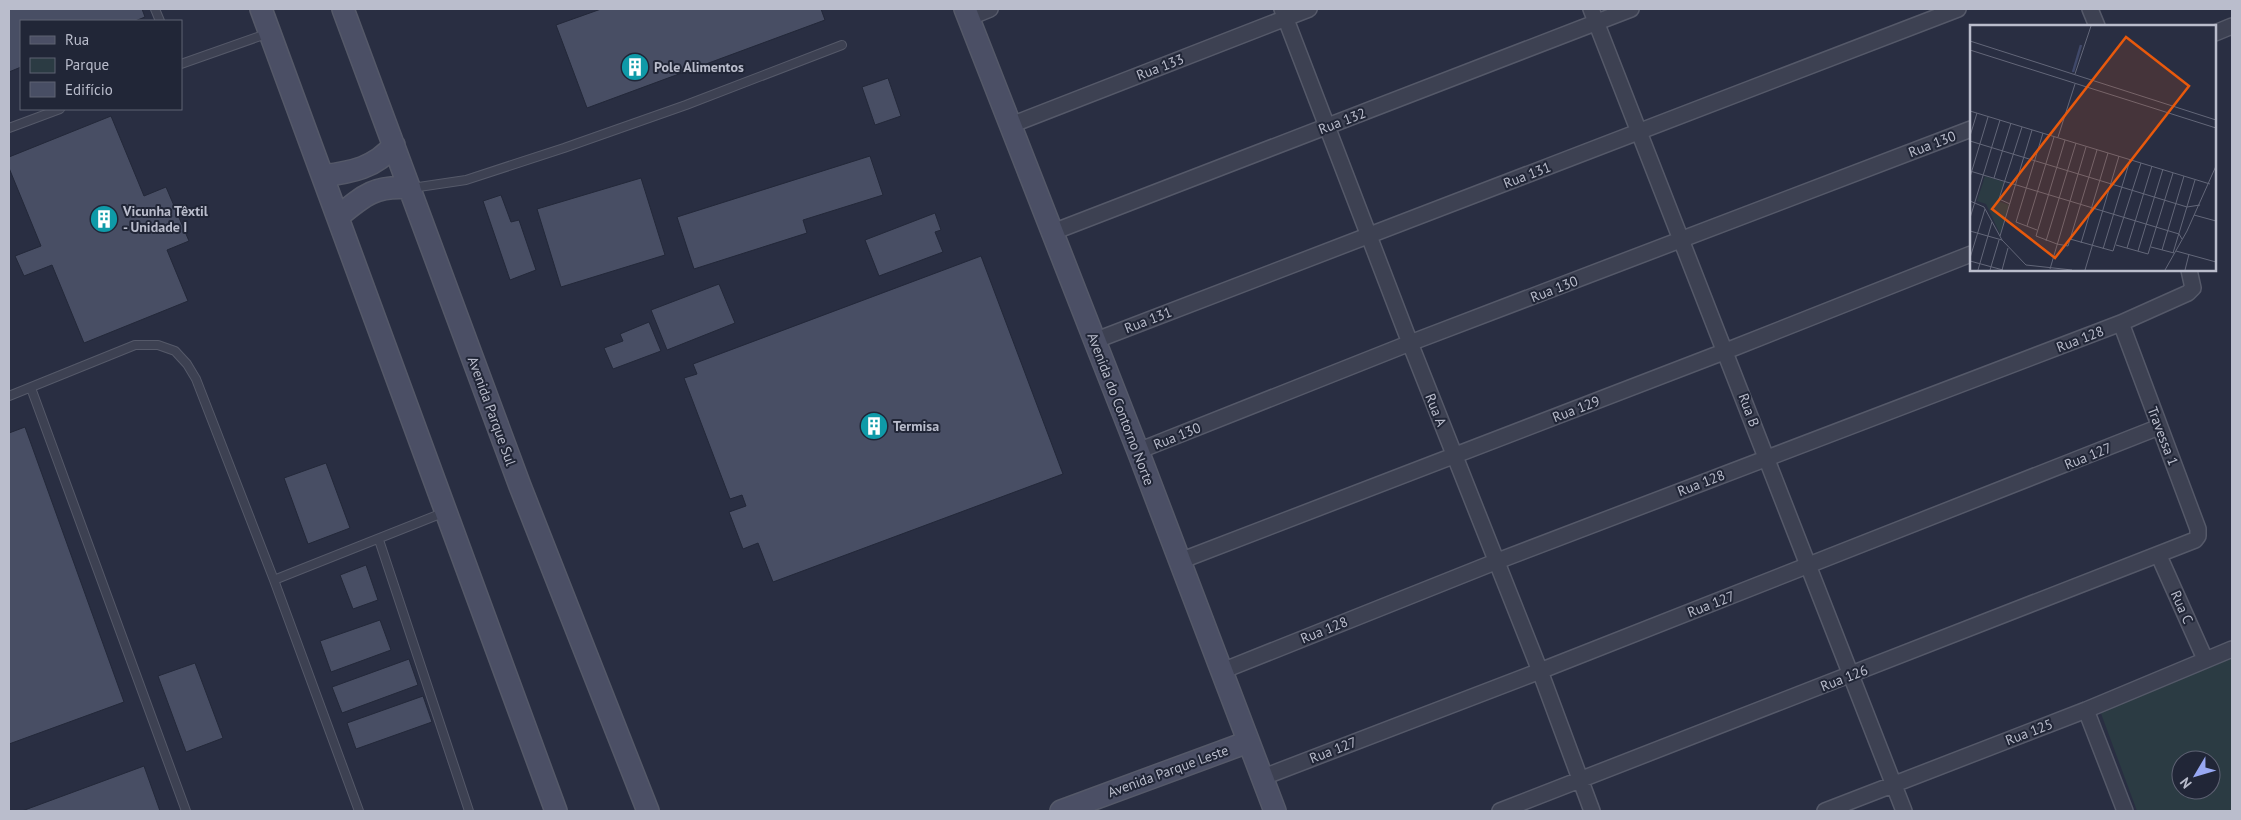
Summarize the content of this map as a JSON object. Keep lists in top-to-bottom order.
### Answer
{
  "streets": {
    "street": [
      "Rua 133",
      "Rua 132",
      "Rua 130",
      "Rua 131",
      "Rua 128",
      "Avenida do Contorno Norte",
      "Rua 129",
      "Rua A",
      "Rua B",
      "Avenida Parque Sul",
      "Travessa 1",
      "Rua 127",
      "Rua C",
      "Rua 126",
      "Rua 125",
      "Avenida Parque Leste"
    ]
  },
  "crossings": [
    ["Rua 133", "Avenida do Contorno Norte"],
    ["Rua 133", "Rua A"],
    ["Rua 132", "Avenida do Contorno Norte"],
    ["Rua 132", "Rua A"],
    ["Rua 132", "Rua B"],
    ["Rua 130", "Avenida do Contorno Norte"],
    ["Rua 130", "Rua A"],
    ["Rua 130", "Rua B"],
    ["Rua 131", "Avenida do Contorno Norte"],
    ["Rua 131", "Rua A"],
    ["Rua 131", "Rua B"],
    ["Rua 128", "Avenida do Contorno Norte"],
    ["Rua 128", "Rua A"],
    ["Rua 128", "Rua B"],
    ["Rua 128", "Travessa 1"],
    ["Avenida do Contorno Norte", "Rua 129"],
    ["Avenida do Contorno Norte", "Rua 127"],
    ["Avenida do Contorno Norte", "Avenida Parque Leste"],
    ["Rua 129", "Rua A"],
    ["Rua 129", "Rua B"],
    ["Rua A", "Rua 127"],
    ["Rua A", "Rua 126"],
    ["Rua B", "Rua 127"],
    ["Rua B", "Rua 126"],
    ["Rua B", "Rua 125"],
    ["Travessa 1", "Rua 127"],
    ["Travessa 1", "Rua 126"],
    ["Rua C", "Rua 126"],
    ["Rua C", "Rua 125"]
  ],
  "places": {
    "building": ["Pole Alimentos", "Vicunha Têxtil - Unidade I", "Termisa"]
  },
  "legend": ["Rua", "Parque", "Edifício"],
  "north": "bottom left"
}
